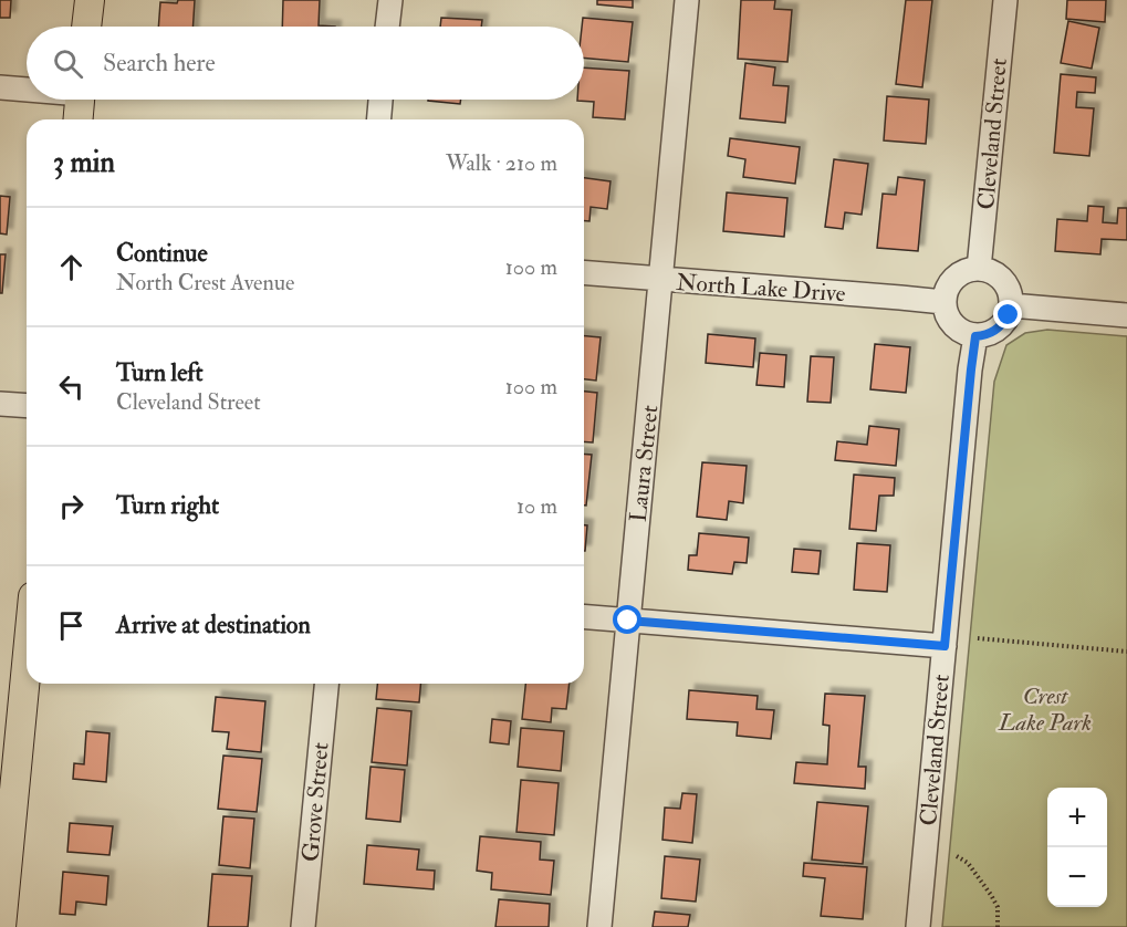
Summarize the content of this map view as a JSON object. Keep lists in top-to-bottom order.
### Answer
{
  "streets": {
    "street": [
      "Cleveland Street",
      "North Lake Drive",
      "Laura Street",
      "Grove Street"
    ]
  },
  "crossings": [
    ["Cleveland Street", "North Lake Drive"],
    ["North Lake Drive", "Laura Street"]
  ],
  "parks": ["Crest Lake Park"],
  "page": {
    "search": "Search here",
    "heading": ["3 min", "Walk · 210 m"],
    "list": [
      ["Continue", "North Crest Avenue", "100 m"],
      ["Turn left", "Cleveland Street", "100 m"],
      ["Turn right", "10 m"],
      "Arrive at destination"
    ],
    "map_buttons": ["+", "−"]
  }
}
